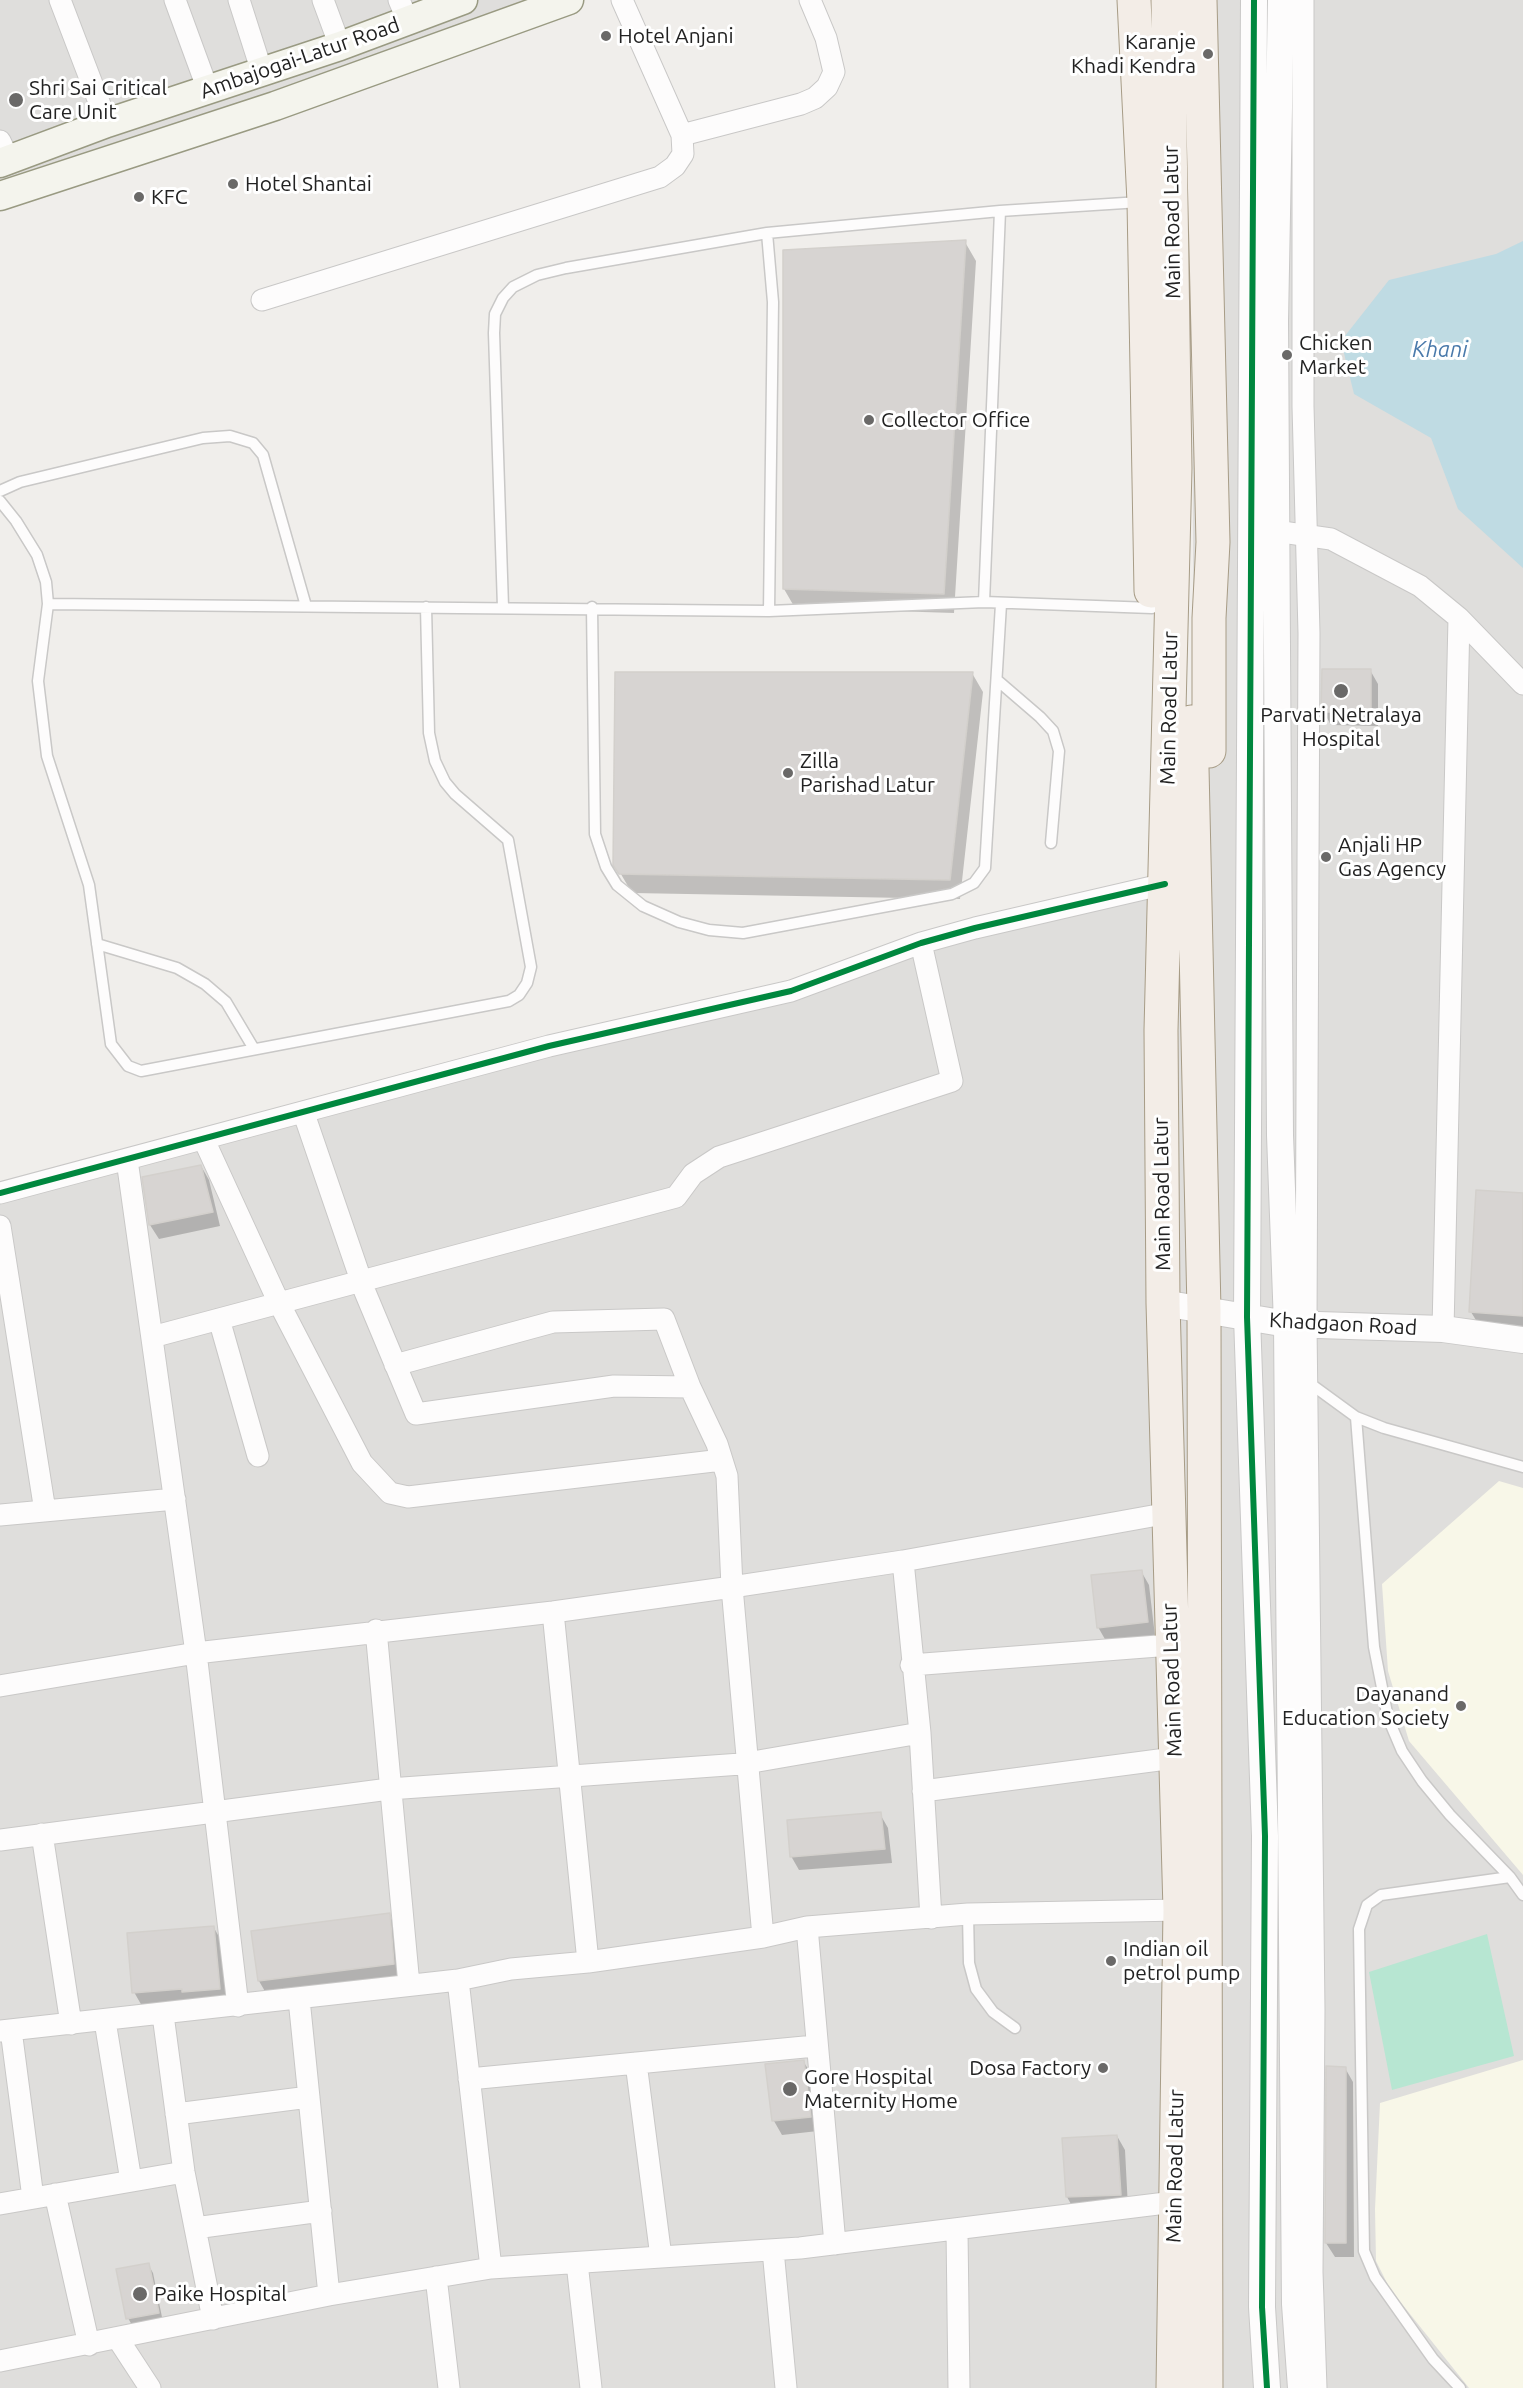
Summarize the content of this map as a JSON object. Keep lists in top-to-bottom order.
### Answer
{
  "streets": {
    "main road": ["Ambajogai-Latur Road", "Main Road Latur"],
    "street": ["Khadgaon Road"]
  },
  "crossings": [
    ["Main Road Latur", "Khadgaon Road"]
  ],
  "water": ["Khani"],
  "places": [
    "Hotel Anjani",
    "Karanje Khadi Kendra",
    "Shri Sai Critical Care Unit",
    "Hotel Shantai",
    "KFC",
    "Chicken Market",
    "Collector Office",
    "Parvati Netralaya Hospital",
    "Zilla Parishad Latur",
    "Anjali HP Gas Agency",
    "Dayanand Education Society",
    "Indian oil petrol pump",
    "Dosa Factory",
    "Gore Hospital Maternity Home",
    "Paike Hospital"
  ]
}
